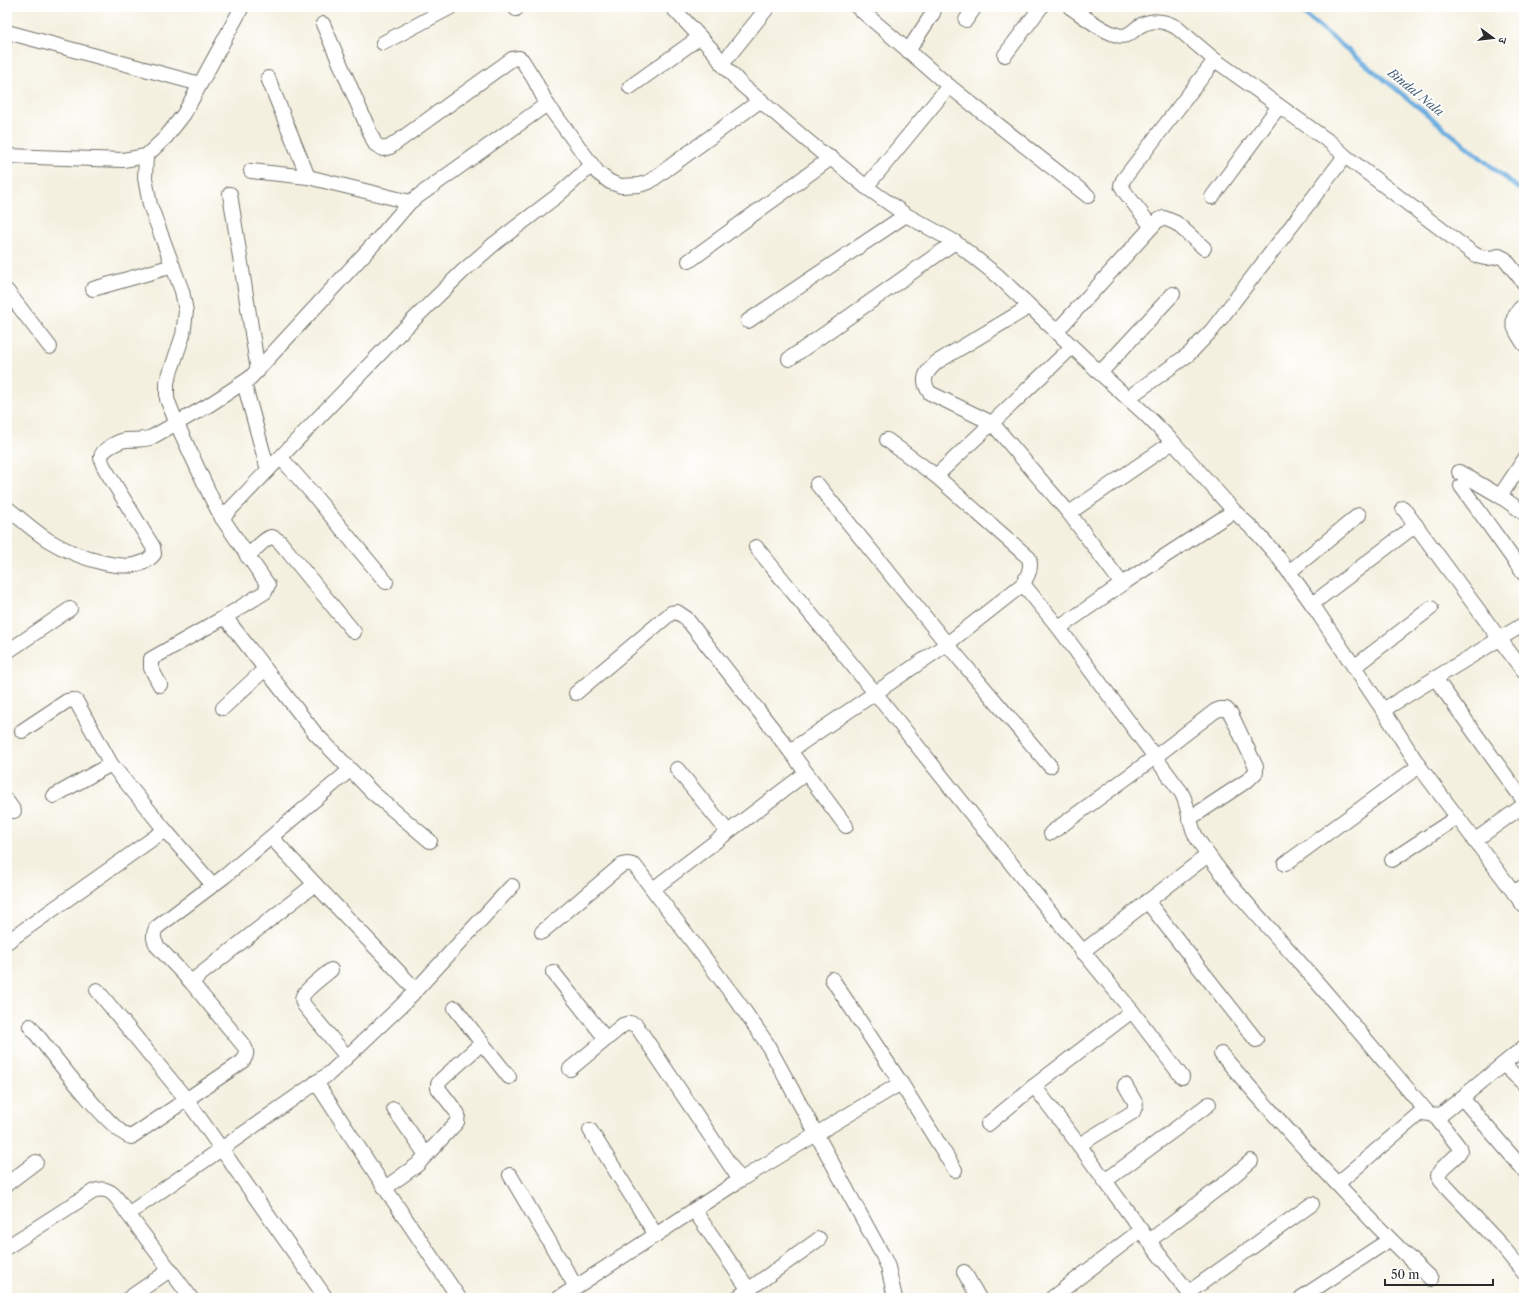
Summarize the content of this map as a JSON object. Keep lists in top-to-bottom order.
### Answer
{
  "water": ["Bindal Nala"],
  "scale_bar": "50 m",
  "north": "right"
}
